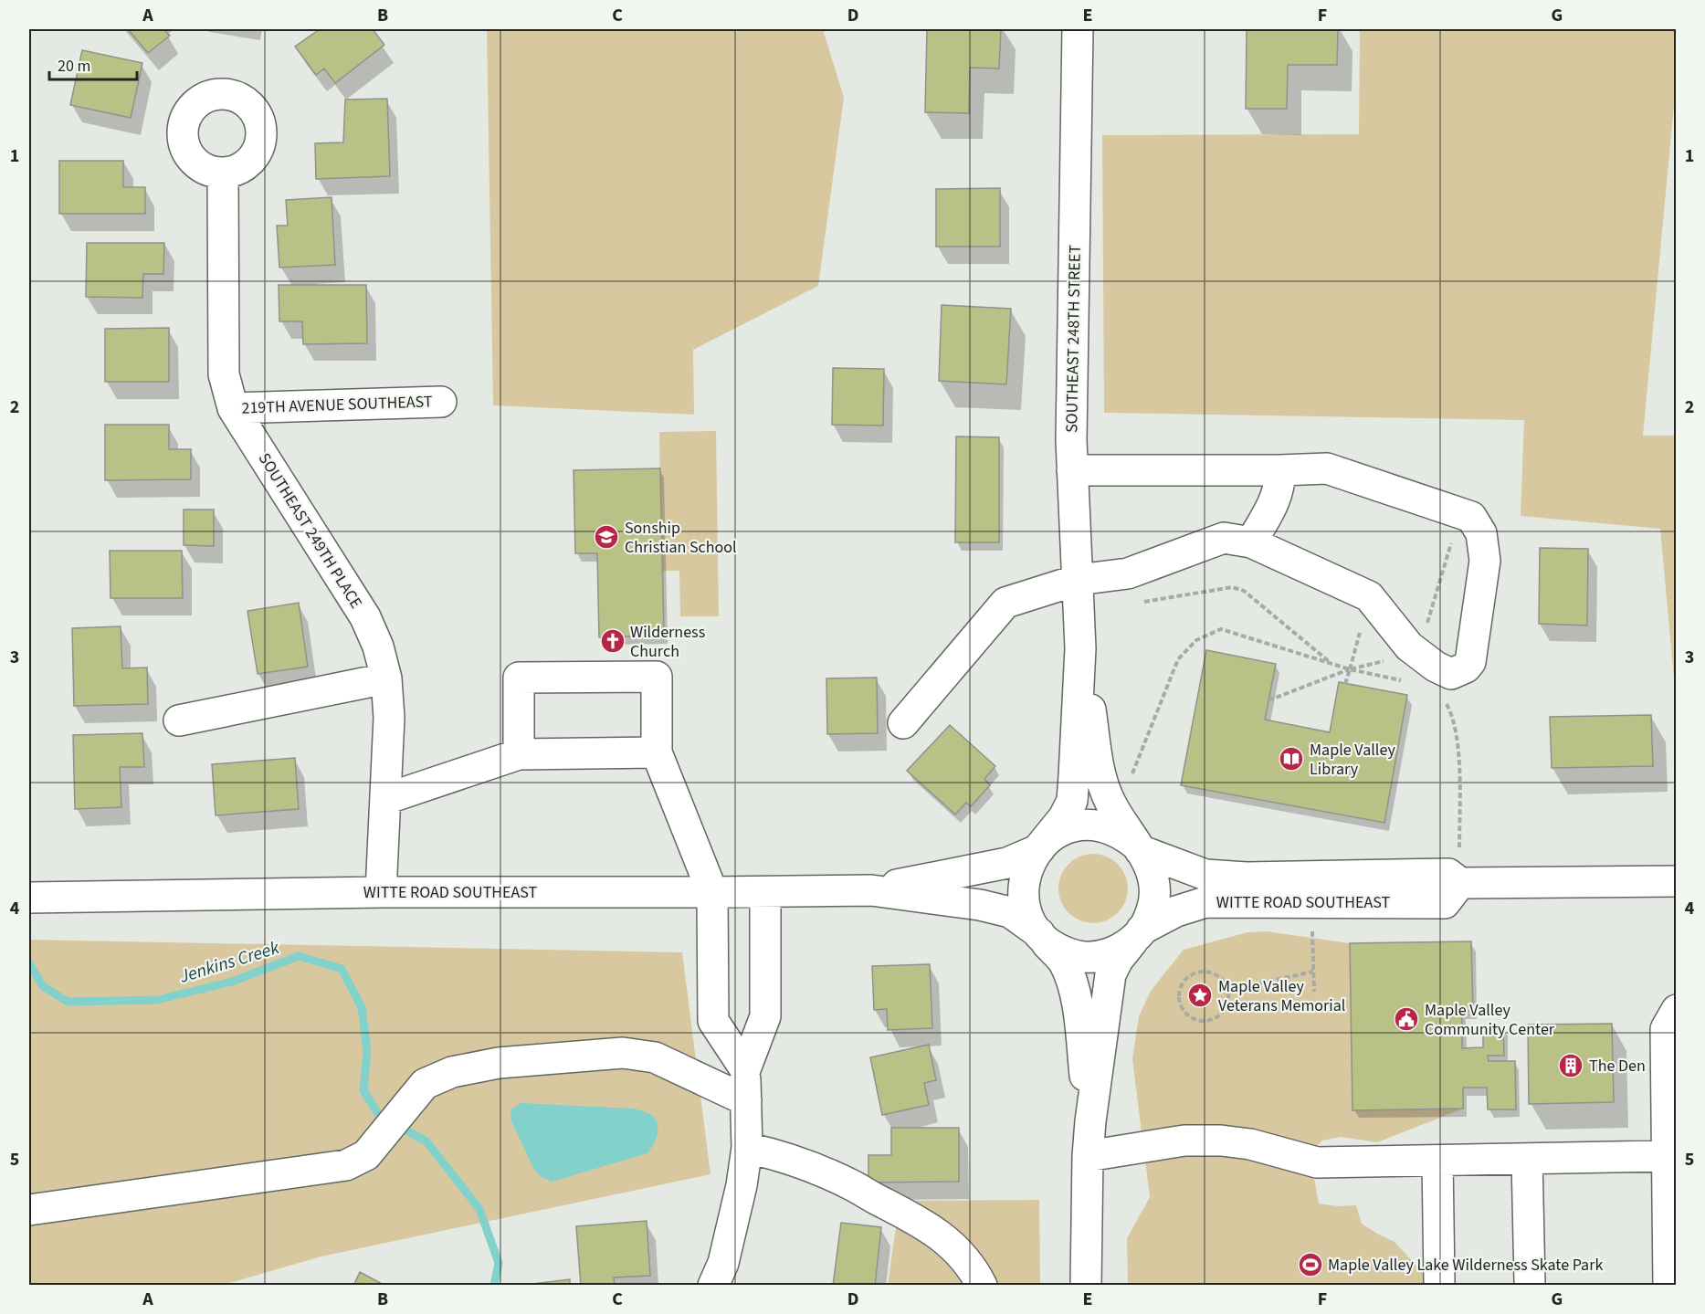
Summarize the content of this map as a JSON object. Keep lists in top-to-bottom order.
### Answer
{
  "streets": {
    "street": [
      "SOUTHEAST 248TH STREET",
      "219TH AVENUE SOUTHEAST",
      "SOUTHEAST 249TH PLACE",
      "WITTE ROAD SOUTHEAST"
    ]
  },
  "crossings": [
    ["SOUTHEAST 248TH STREET", "WITTE ROAD SOUTHEAST"],
    ["219TH AVENUE SOUTHEAST", "SOUTHEAST 249TH PLACE"],
    ["SOUTHEAST 249TH PLACE", "WITTE ROAD SOUTHEAST"]
  ],
  "water": ["Jenkins Creek"],
  "places": {
    "school or university": ["Sonship Christian School"],
    "church": ["Wilderness Church"],
    "library": ["Maple Valley Library"],
    "place": ["Maple Valley Veterans Memorial"],
    "public building": ["Maple Valley Community Center"],
    "building": ["The Den"],
    "sports": ["Maple Valley Lake Wilderness Skate Park"]
  },
  "scale_bar": "20 m",
  "grid": {
    "columns": [
      "A",
      "B",
      "C",
      "D",
      "E",
      "F",
      "G"
    ],
    "rows": [
      "1",
      "2",
      "3",
      "4",
      "5"
    ]
  }
}
